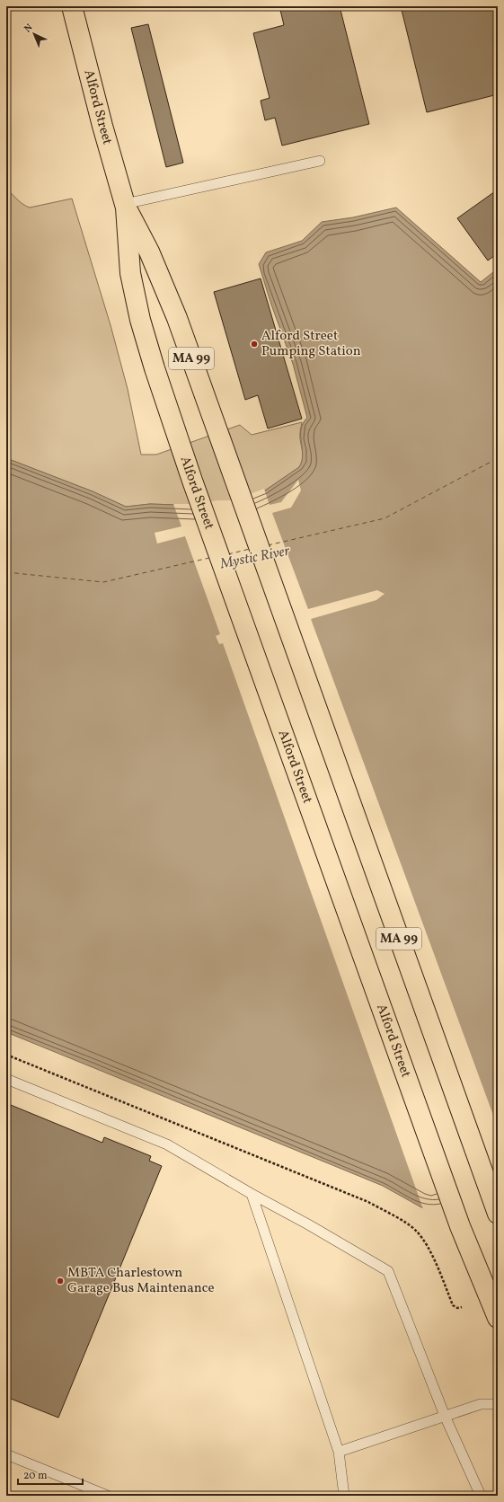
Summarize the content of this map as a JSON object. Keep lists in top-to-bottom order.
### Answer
{
  "streets": {
    "main road": ["Alford Street", "MA 99"]
  },
  "water": ["Mystic River"],
  "places": ["Alford Street Pumping Station", "MBTA Charlestown Garage Bus Maintenance"],
  "scale_bar": "20 m",
  "north": "top left"
}
